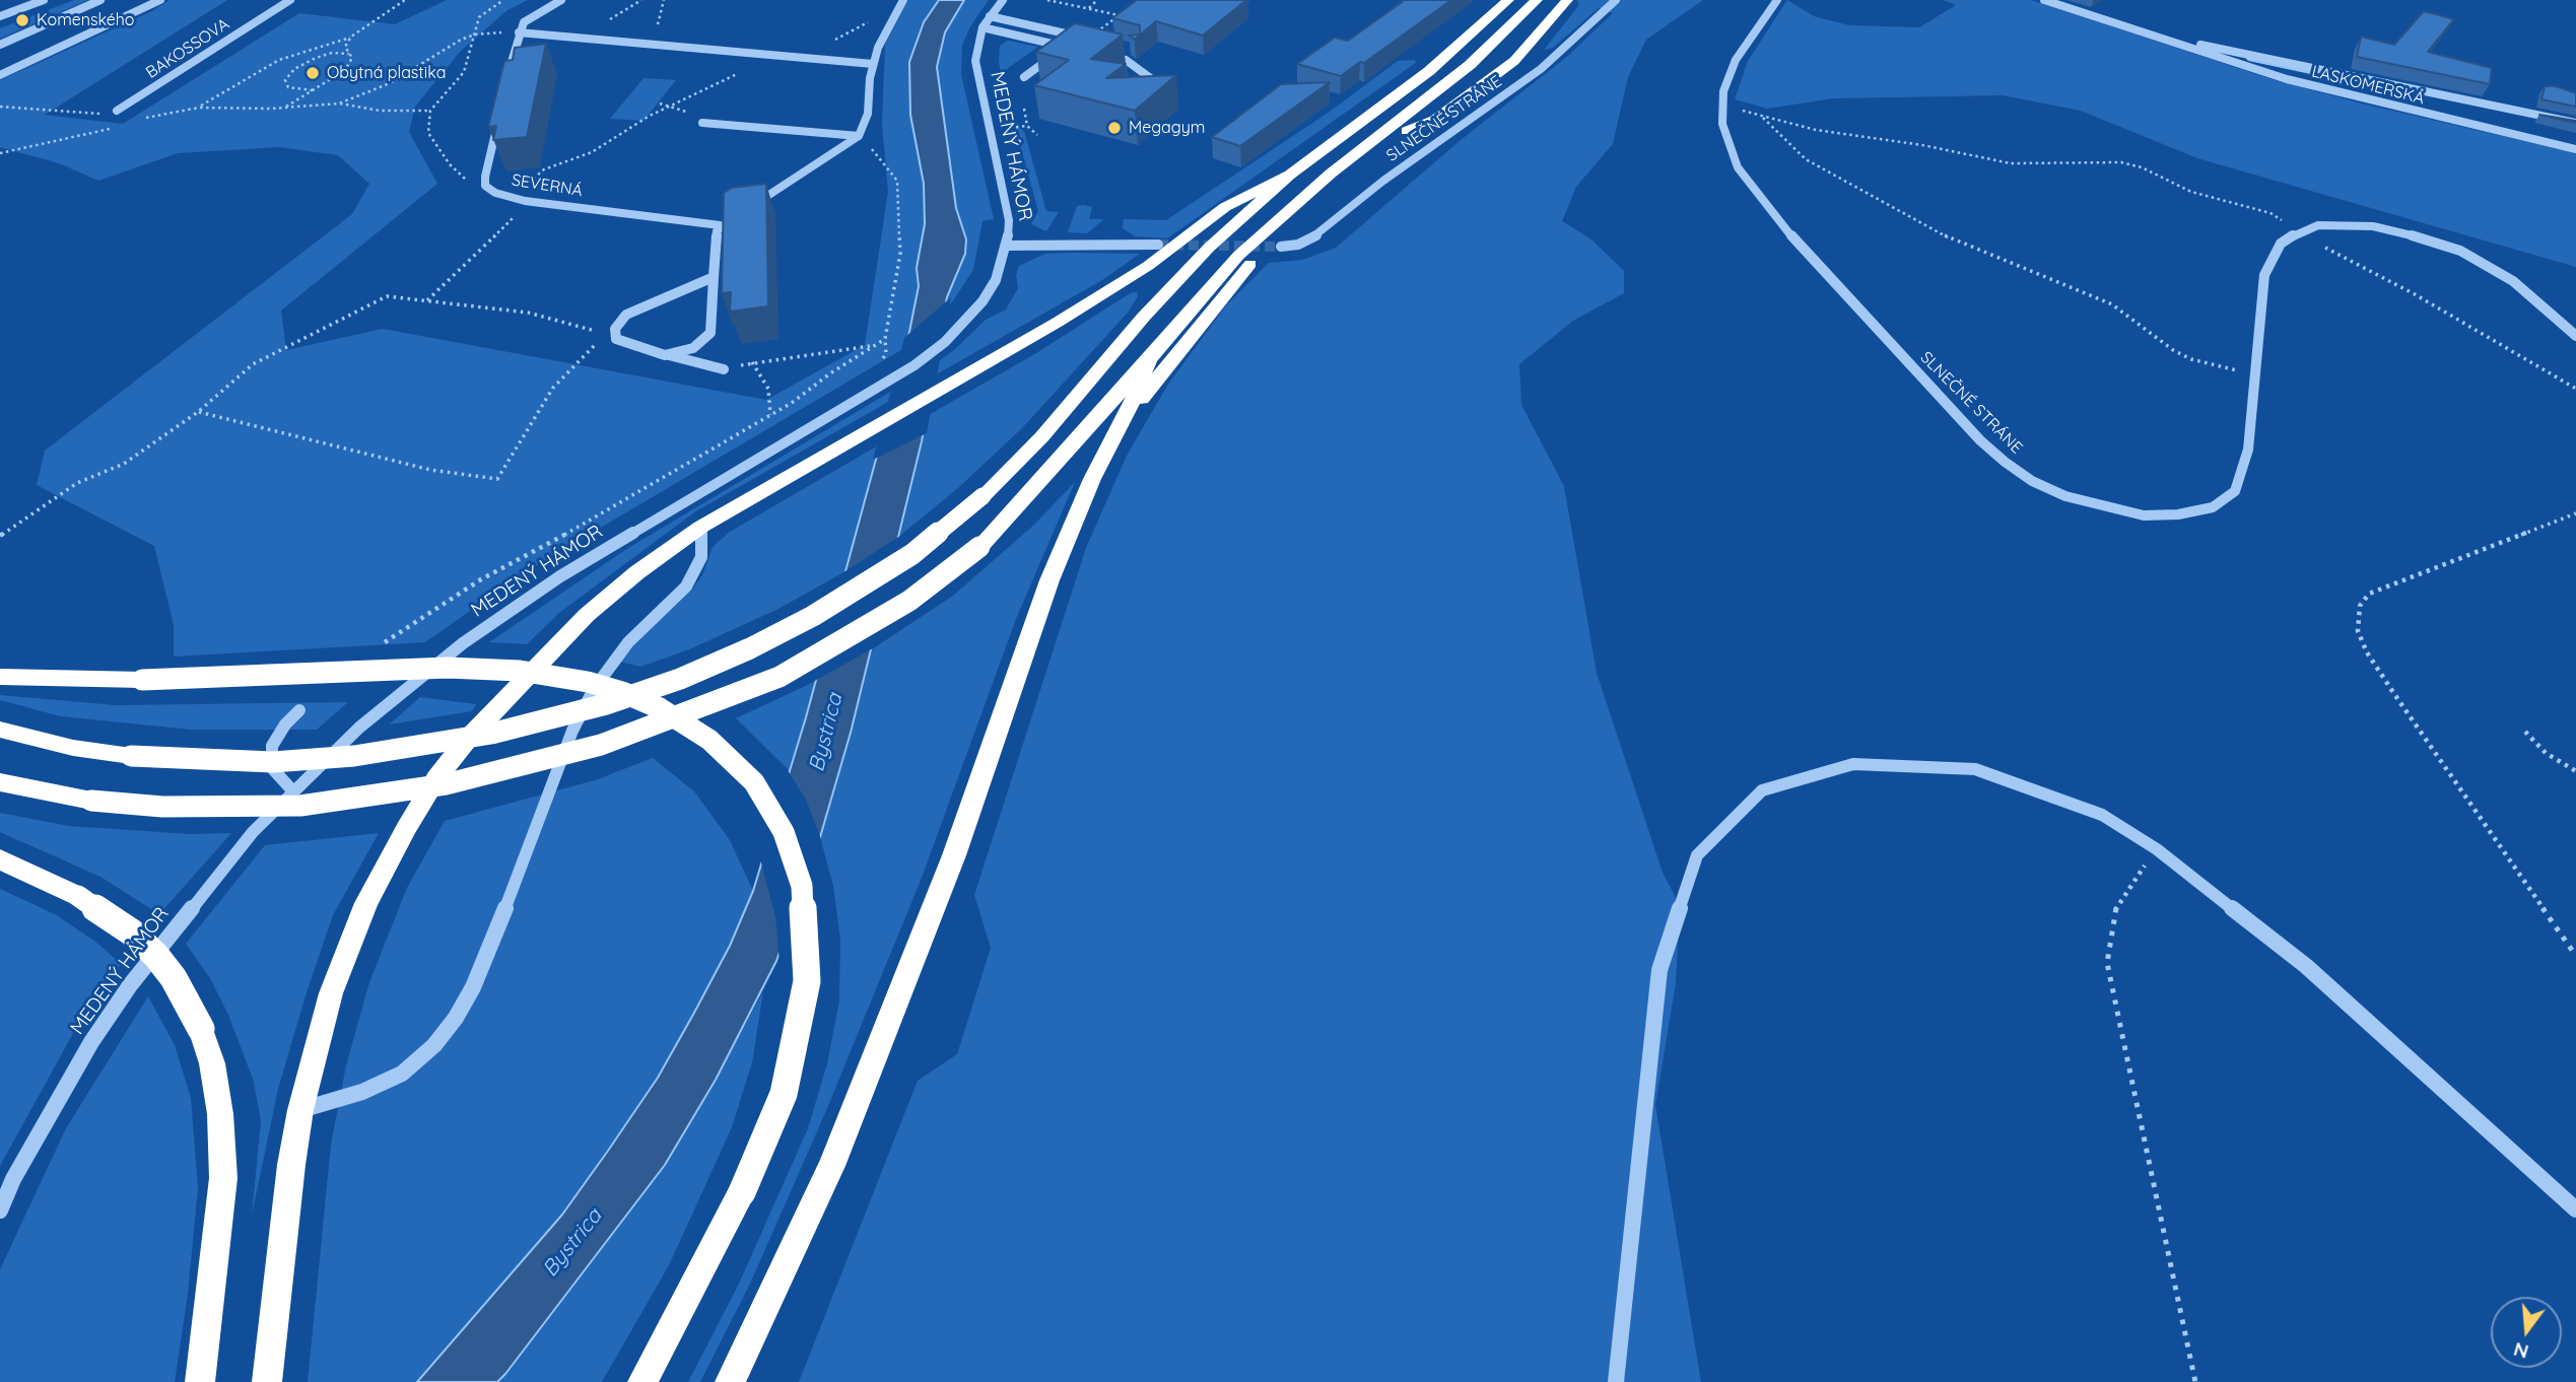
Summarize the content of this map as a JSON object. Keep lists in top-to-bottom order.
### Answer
{
  "streets": {
    "street": [
      "BAKOSSOVA",
      "LASKOMERSKÁ",
      "SLNEČNÉ STRÁNE",
      "MEDENÝ HÁMOR",
      "SEVERNÁ"
    ]
  },
  "water": ["Bystrica"],
  "places": ["Komenského", "Obytná plastika", "Megagym"],
  "north": "bottom"
}
